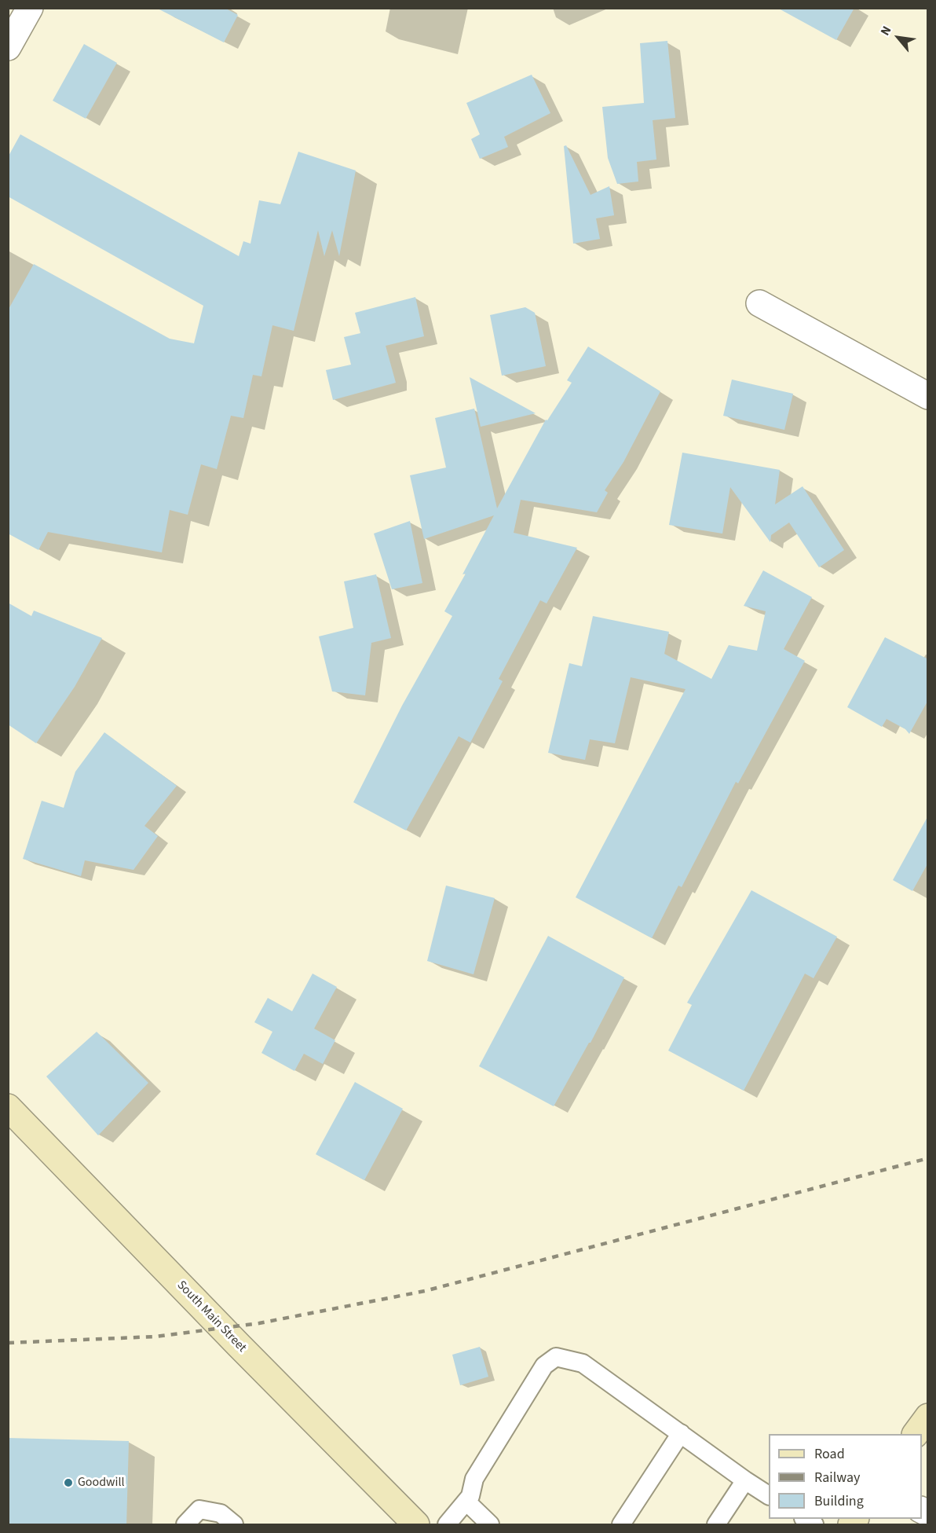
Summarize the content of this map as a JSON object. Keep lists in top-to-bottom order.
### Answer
{
  "streets": {
    "main road": ["South Main Street"]
  },
  "places": ["Goodwill"],
  "legend": ["Road", "Railway", "Building"],
  "north": "top left"
}
